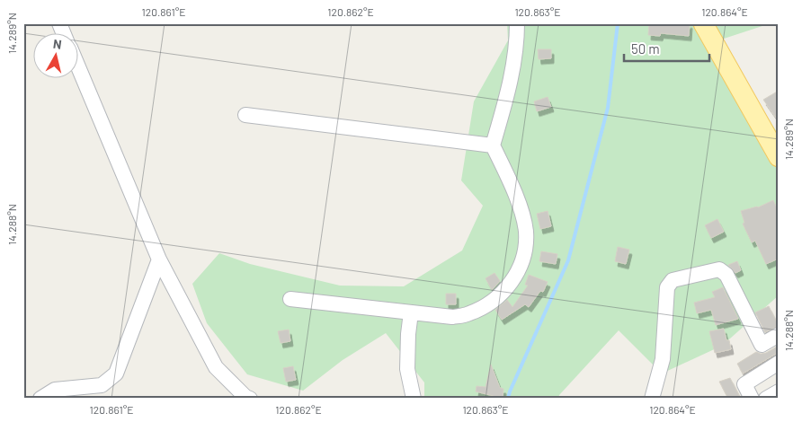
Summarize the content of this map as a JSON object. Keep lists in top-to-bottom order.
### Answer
{
  "scale_bar": "50 m",
  "north": "top",
  "coordinates": [
    "120.861°E",
    "120.862°E",
    "120.863°E",
    "120.864°E",
    "14.289°N",
    "14.288°N"
  ]
}
